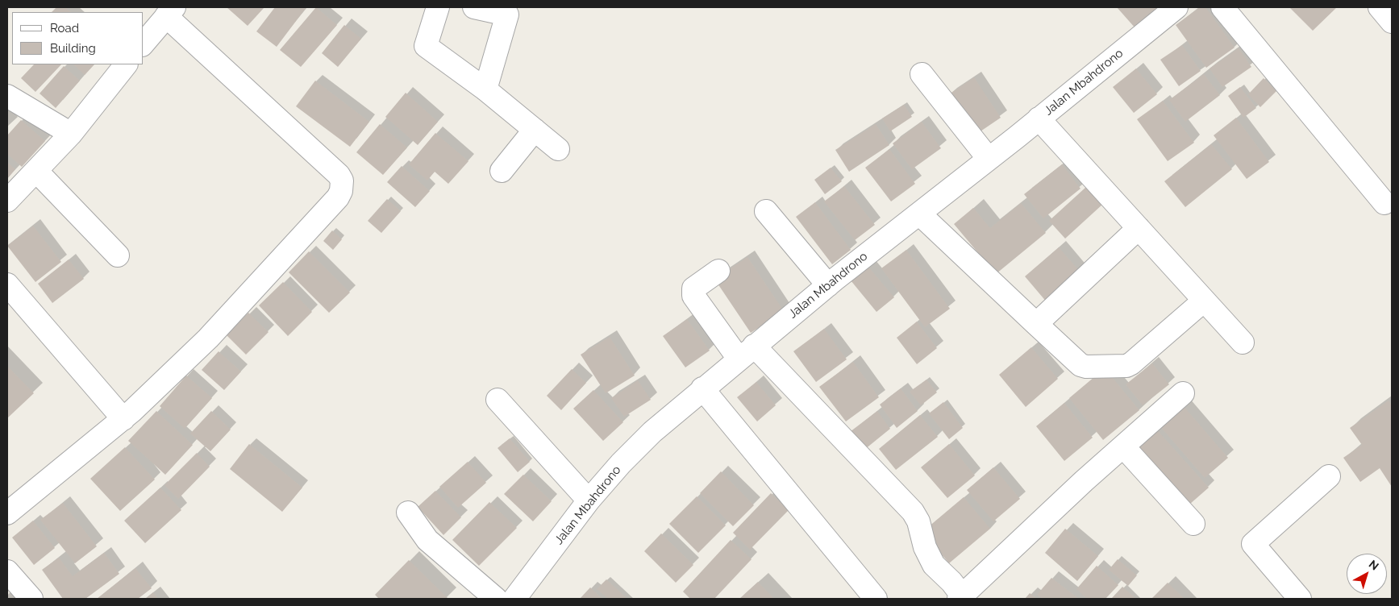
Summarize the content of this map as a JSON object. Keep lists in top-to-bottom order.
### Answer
{
  "streets": {
    "street": ["Jalan Mbahdrono"]
  },
  "legend": ["Road", "Building"],
  "north": "top right"
}
